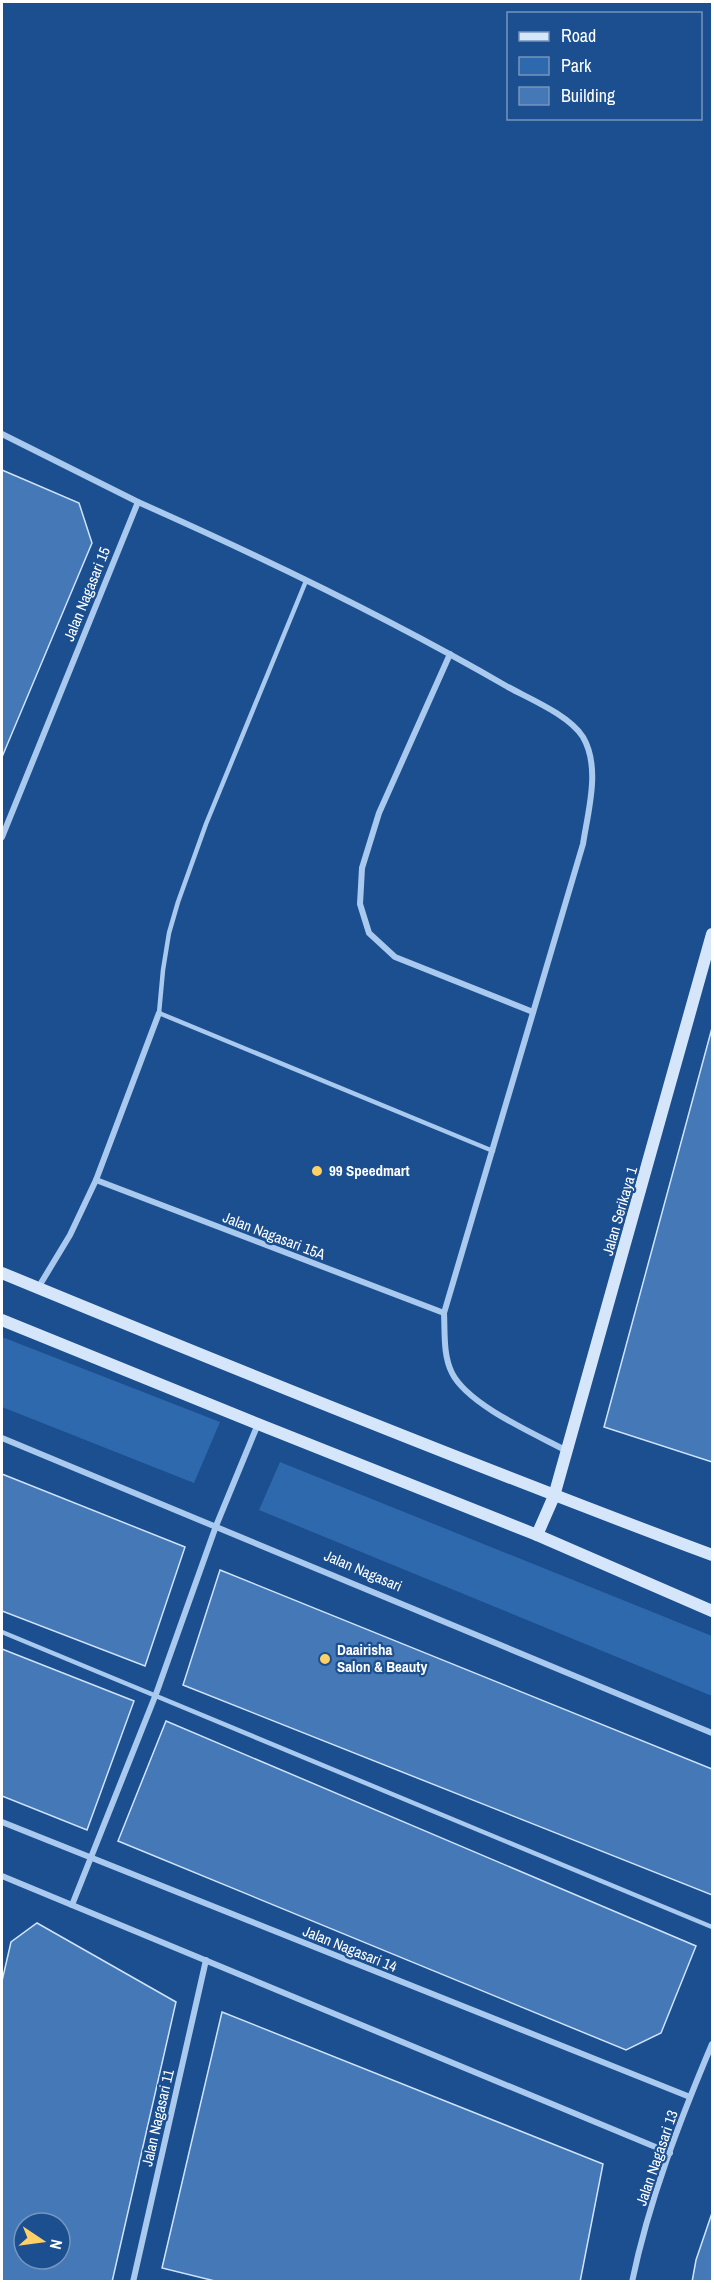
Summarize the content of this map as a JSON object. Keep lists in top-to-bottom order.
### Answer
{
  "streets": {
    "street": [
      "Jalan Nagasari 15",
      "Jalan Serikaya 1",
      "Jalan Nagasari 15A",
      "Jalan Nagasari",
      "Jalan Nagasari 14",
      "Jalan Nagasari 11",
      "Jalan Nagasari 13"
    ]
  },
  "crossings": [
    ["Jalan Nagasari 14", "Jalan Nagasari 13"]
  ],
  "places": ["99 Speedmart", "Daairisha Salon & Beauty"],
  "legend": ["Road", "Park", "Building"],
  "north": "right"
}
